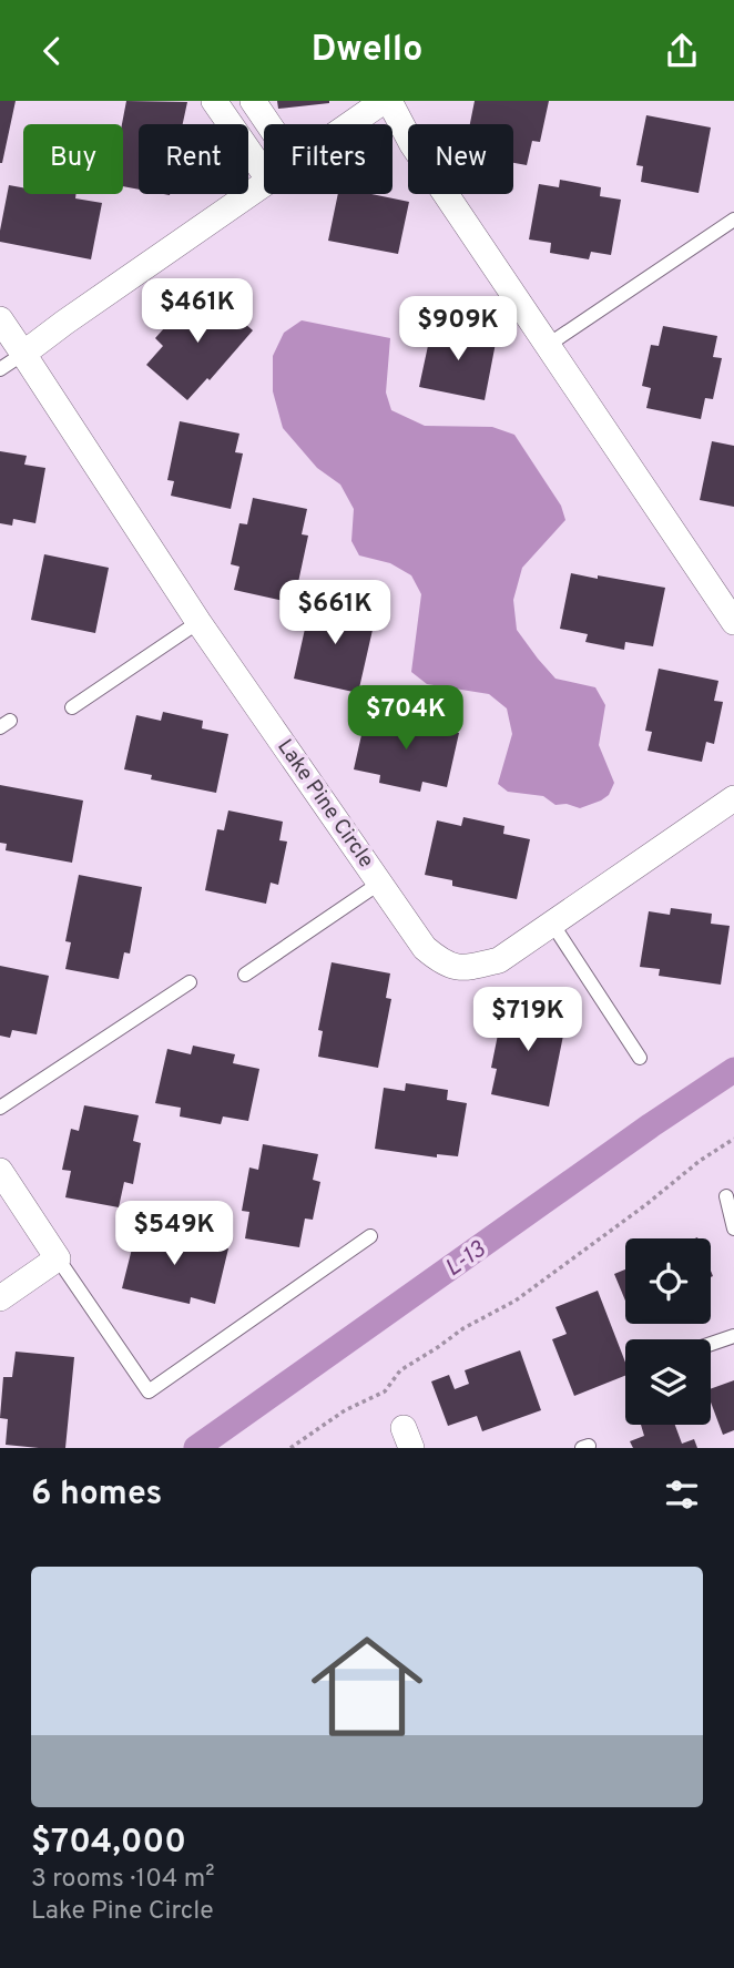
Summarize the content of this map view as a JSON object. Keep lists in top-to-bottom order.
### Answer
{
  "streets": {
    "street": ["Lake Pine Circle"]
  },
  "water": ["L-13"],
  "page": {
    "header": "Dwello",
    "chip": [
      "Buy",
      "Rent",
      "Filters",
      "New"
    ],
    "price": [
      "$461K",
      "$909K",
      "$661K",
      "$704K",
      "$719K",
      "$549K"
    ],
    "heading": "6 homes",
    "list": [
      {
        "name": "$704,000",
        "note": "3 rooms · 104 m² · Lake Pine Circle"
      }
    ]
  }
}
